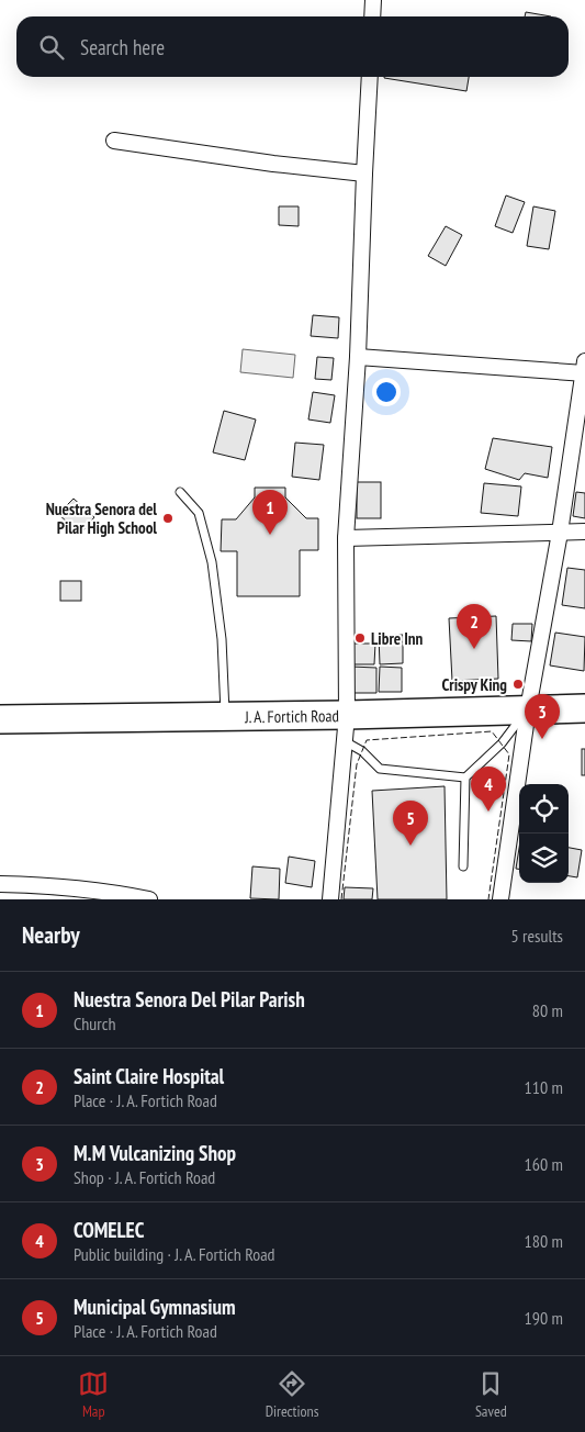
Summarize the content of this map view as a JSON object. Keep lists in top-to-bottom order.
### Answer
{
  "streets": {
    "highway": ["J. A. Fortich Road"]
  },
  "places": ["Nuestra Senora del Pilar High School", "Libre Inn", "Crispy King"],
  "page": {
    "search": "Search here",
    "pins": [
      "1",
      "2",
      "3",
      "4",
      "5"
    ],
    "heading": ["Nearby", "5 results"],
    "list": [
      {
        "mark": "1",
        "name": "Nuestra Senora Del Pilar Parish",
        "note": "Church",
        "value": "80 m"
      },
      {
        "mark": "2",
        "name": "Saint Claire Hospital",
        "note": "Place · J. A. Fortich Road",
        "value": "110 m"
      },
      {
        "mark": "3",
        "name": "M.M Vulcanizing Shop",
        "note": "Shop · J. A. Fortich Road",
        "value": "160 m"
      },
      {
        "mark": "4",
        "name": "COMELEC",
        "note": "Public building · J. A. Fortich Road",
        "value": "180 m"
      },
      {
        "mark": "5",
        "name": "Municipal Gymnasium",
        "note": "Place · J. A. Fortich Road",
        "value": "190 m"
      }
    ],
    "nav": ["Map", "Directions", "Saved"]
  }
}
